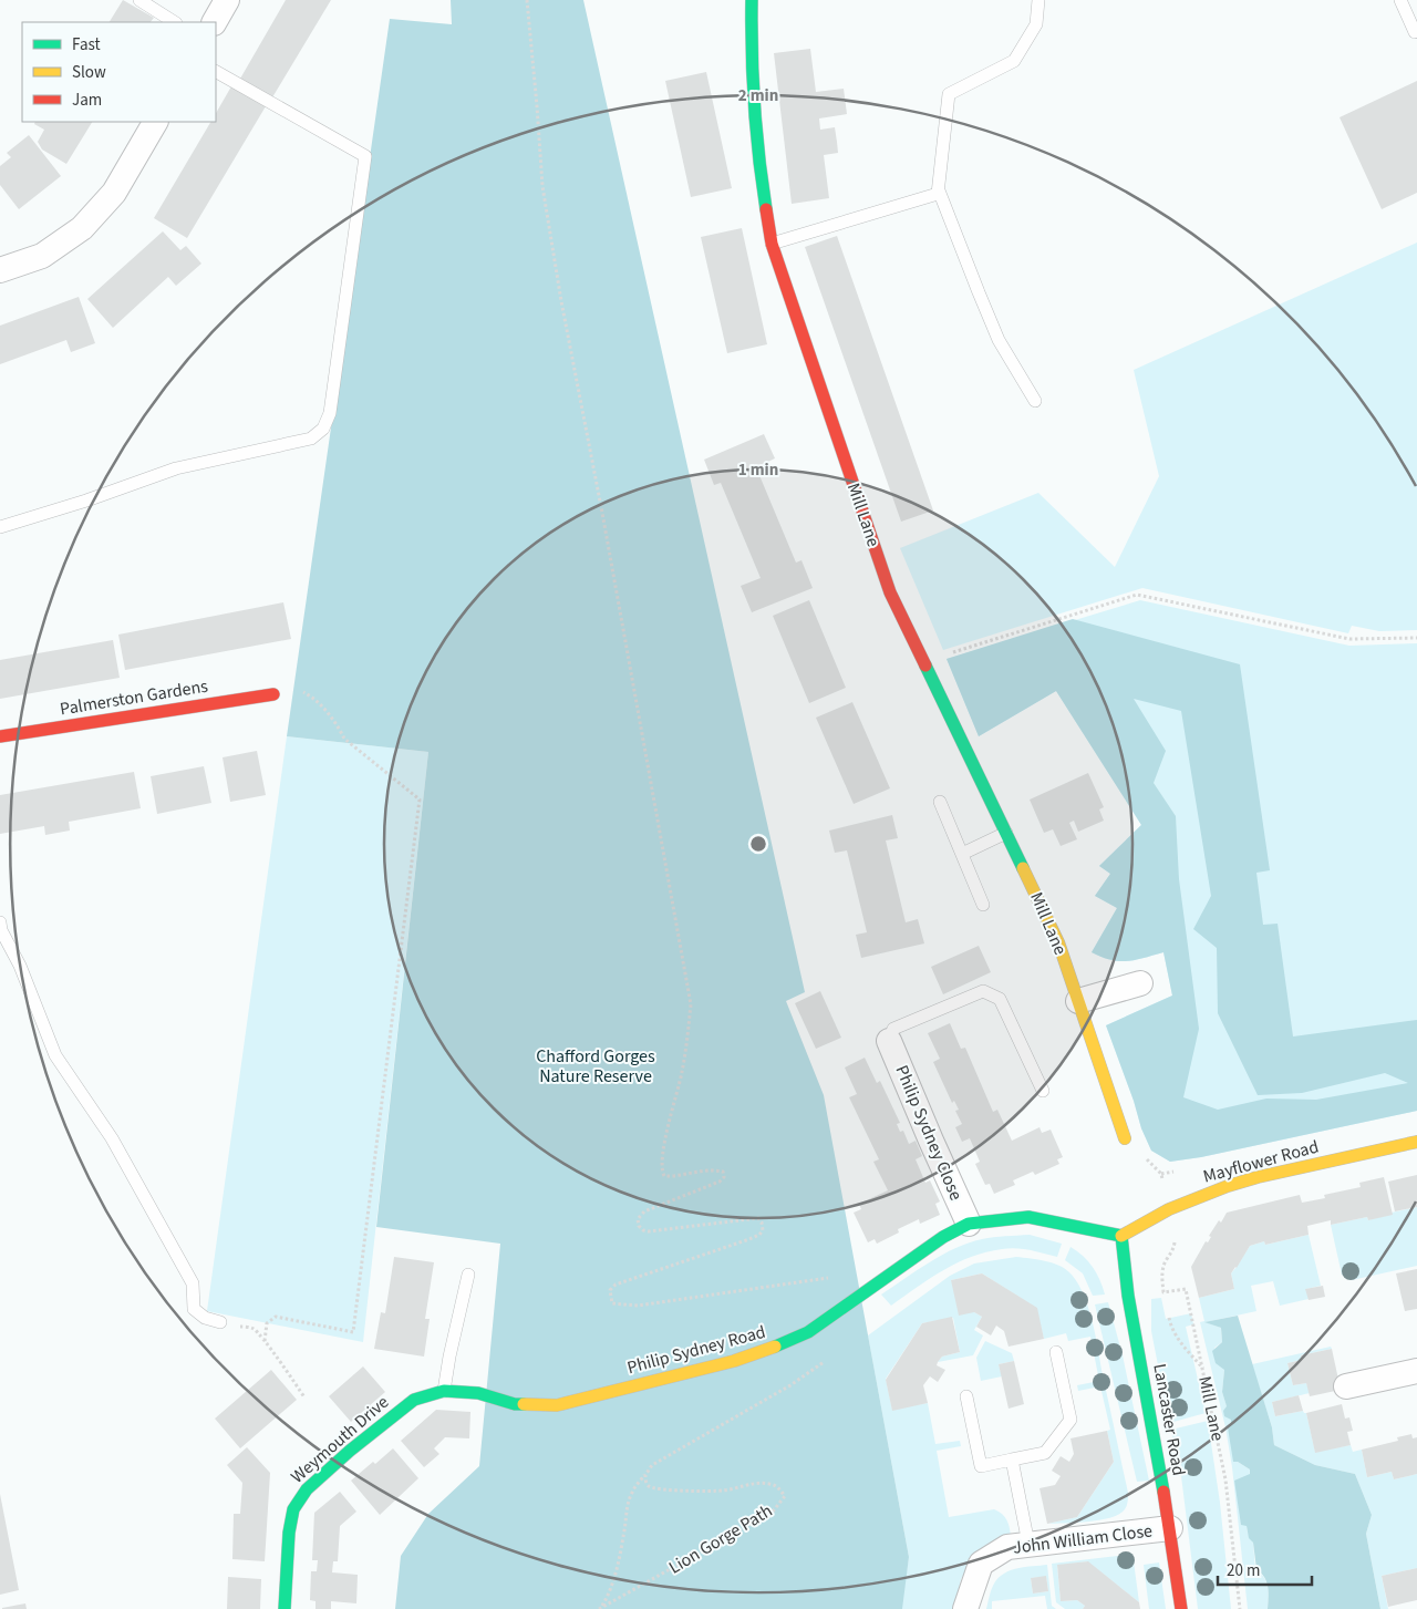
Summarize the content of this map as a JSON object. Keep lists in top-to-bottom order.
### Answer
{
  "streets": {
    "street": [
      "Mill Lane",
      "Palmerston Gardens",
      "Philip Sydney Close",
      "Mayflower Road",
      "Philip Sydney Road",
      "Lancaster Road",
      "Weymouth Drive",
      "John William Close"
    ],
    "path": ["Lion Gorge Path"]
  },
  "crossings": [
    ["Philip Sydney Close", "Philip Sydney Road"],
    ["Mayflower Road", "Philip Sydney Road"],
    ["Mayflower Road", "Lancaster Road"],
    ["Philip Sydney Road", "Lancaster Road"],
    ["Philip Sydney Road", "Weymouth Drive"],
    ["Lancaster Road", "John William Close"]
  ],
  "parks": ["Chafford Gorges Nature Reserve"],
  "legend": ["Fast", "Slow", "Jam"],
  "scale_bar": "20 m",
  "rings": ["2 min", "1 min"]
}
